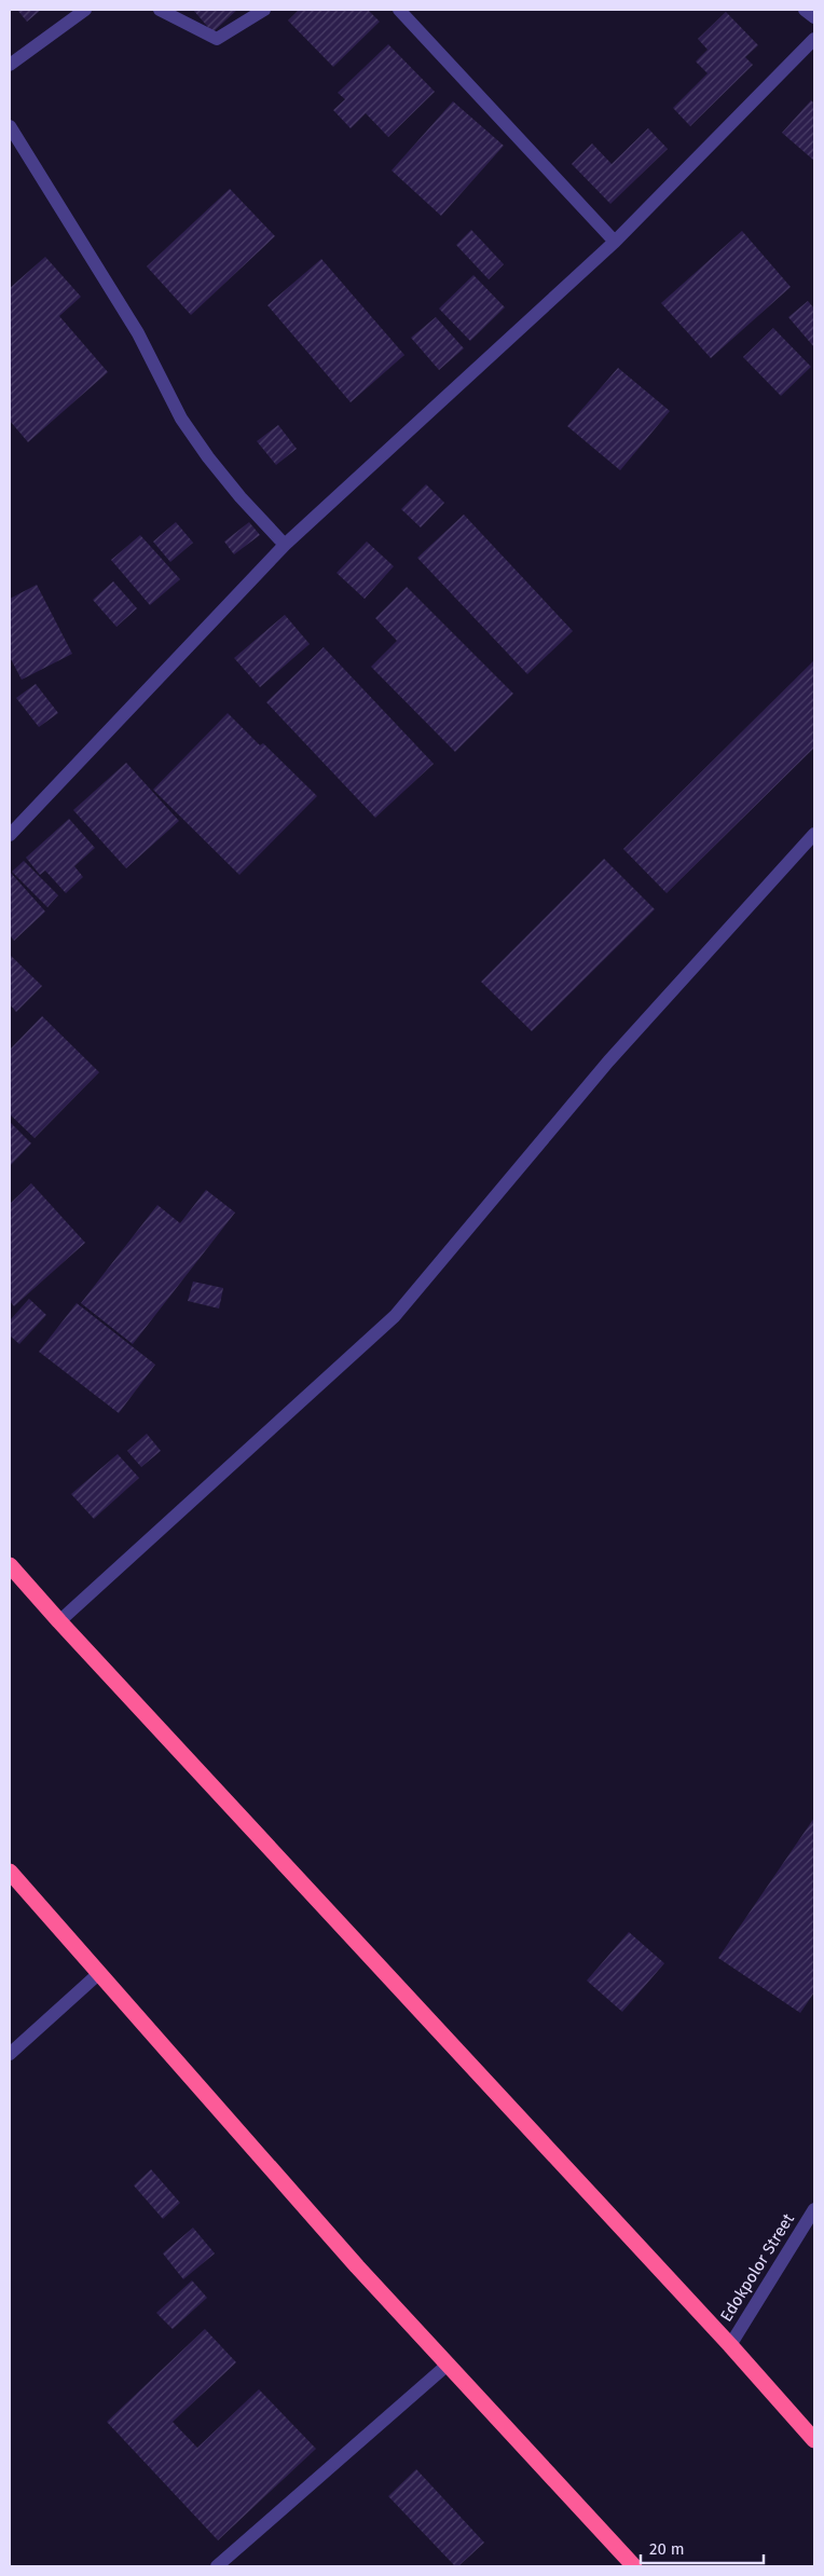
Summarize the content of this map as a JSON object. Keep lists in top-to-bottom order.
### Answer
{
  "streets": {
    "street": ["Edokpolor Street"]
  },
  "scale_bar": "20 m"
}
